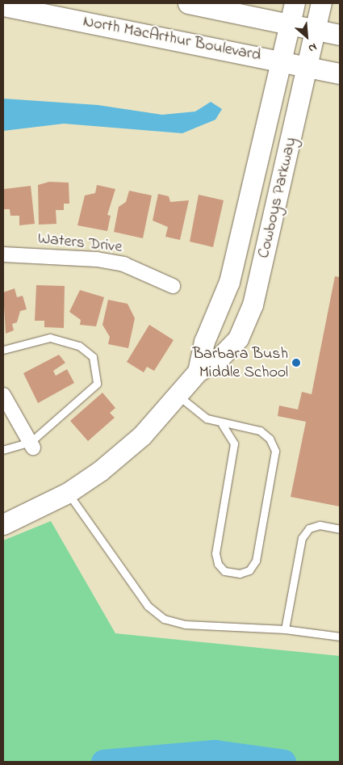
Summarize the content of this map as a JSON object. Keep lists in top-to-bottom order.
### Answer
{
  "streets": {
    "street": ["North MacArthur Boulevard", "Cowboys Parkway", "Waters Drive"]
  },
  "crossings": [
    ["North MacArthur Boulevard", "Cowboys Parkway"]
  ],
  "places": ["Barbara Bush Middle School"],
  "north": "bottom right"
}
